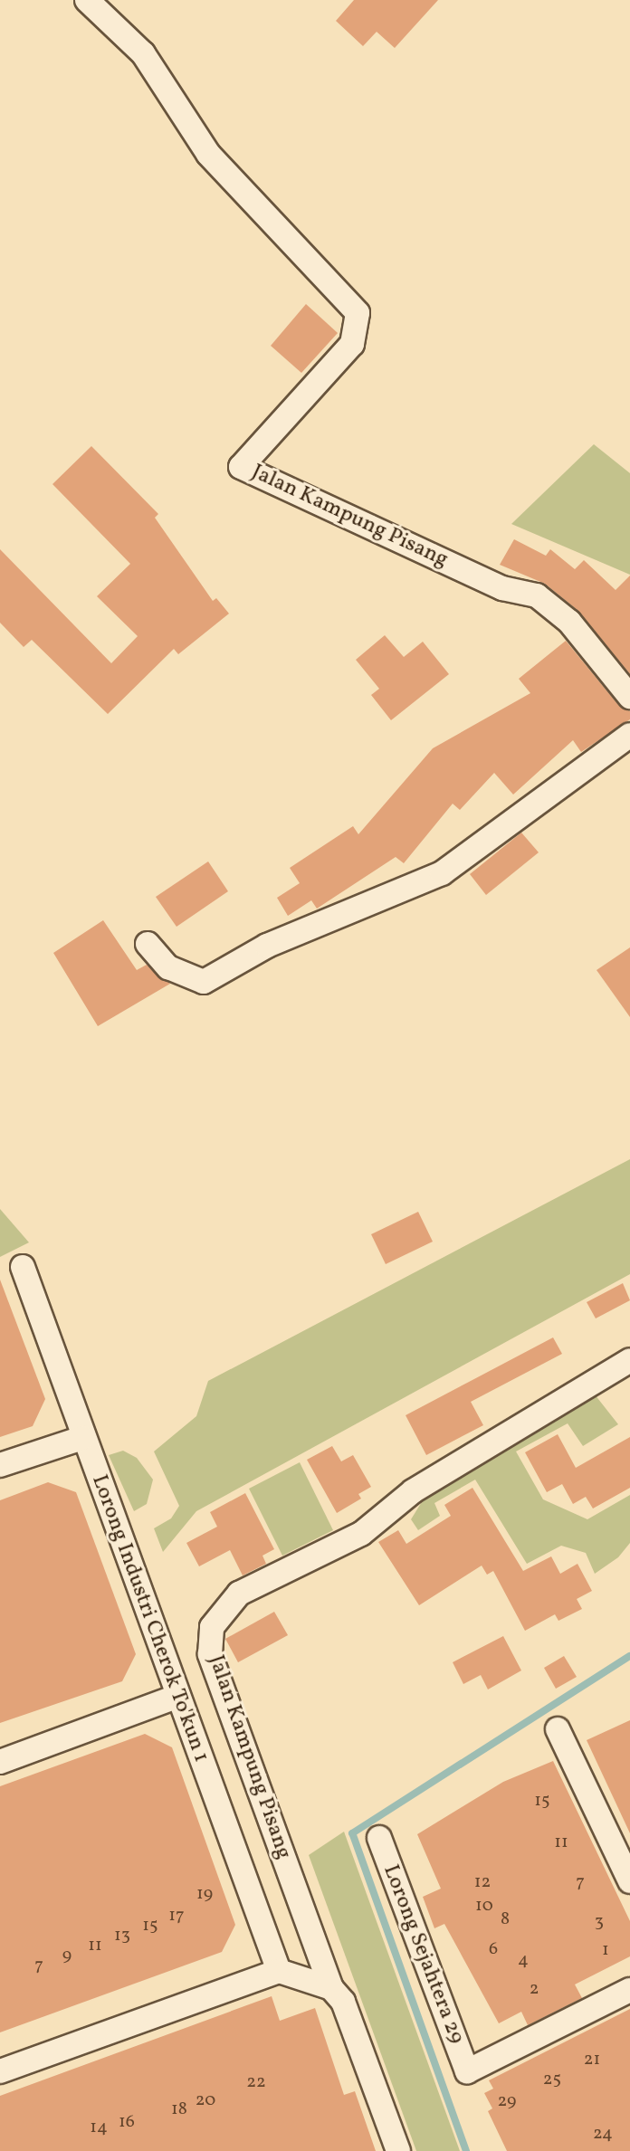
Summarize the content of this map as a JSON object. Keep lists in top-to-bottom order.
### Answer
{
  "streets": {
    "street": ["Jalan Kampung Pisang", "Lorong Industri Cherok To'kun 1", "Lorong Sejahtera 29"]
  },
  "house_numbers": [
    "15",
    "11",
    "12",
    "7",
    "19",
    "10",
    "17",
    "8",
    "3",
    "15",
    "13",
    "11",
    "6",
    "1",
    "9",
    "4",
    "7",
    "2",
    "21",
    "25",
    "22",
    "20",
    "29",
    "18",
    "16",
    "14",
    "24"
  ]
}
